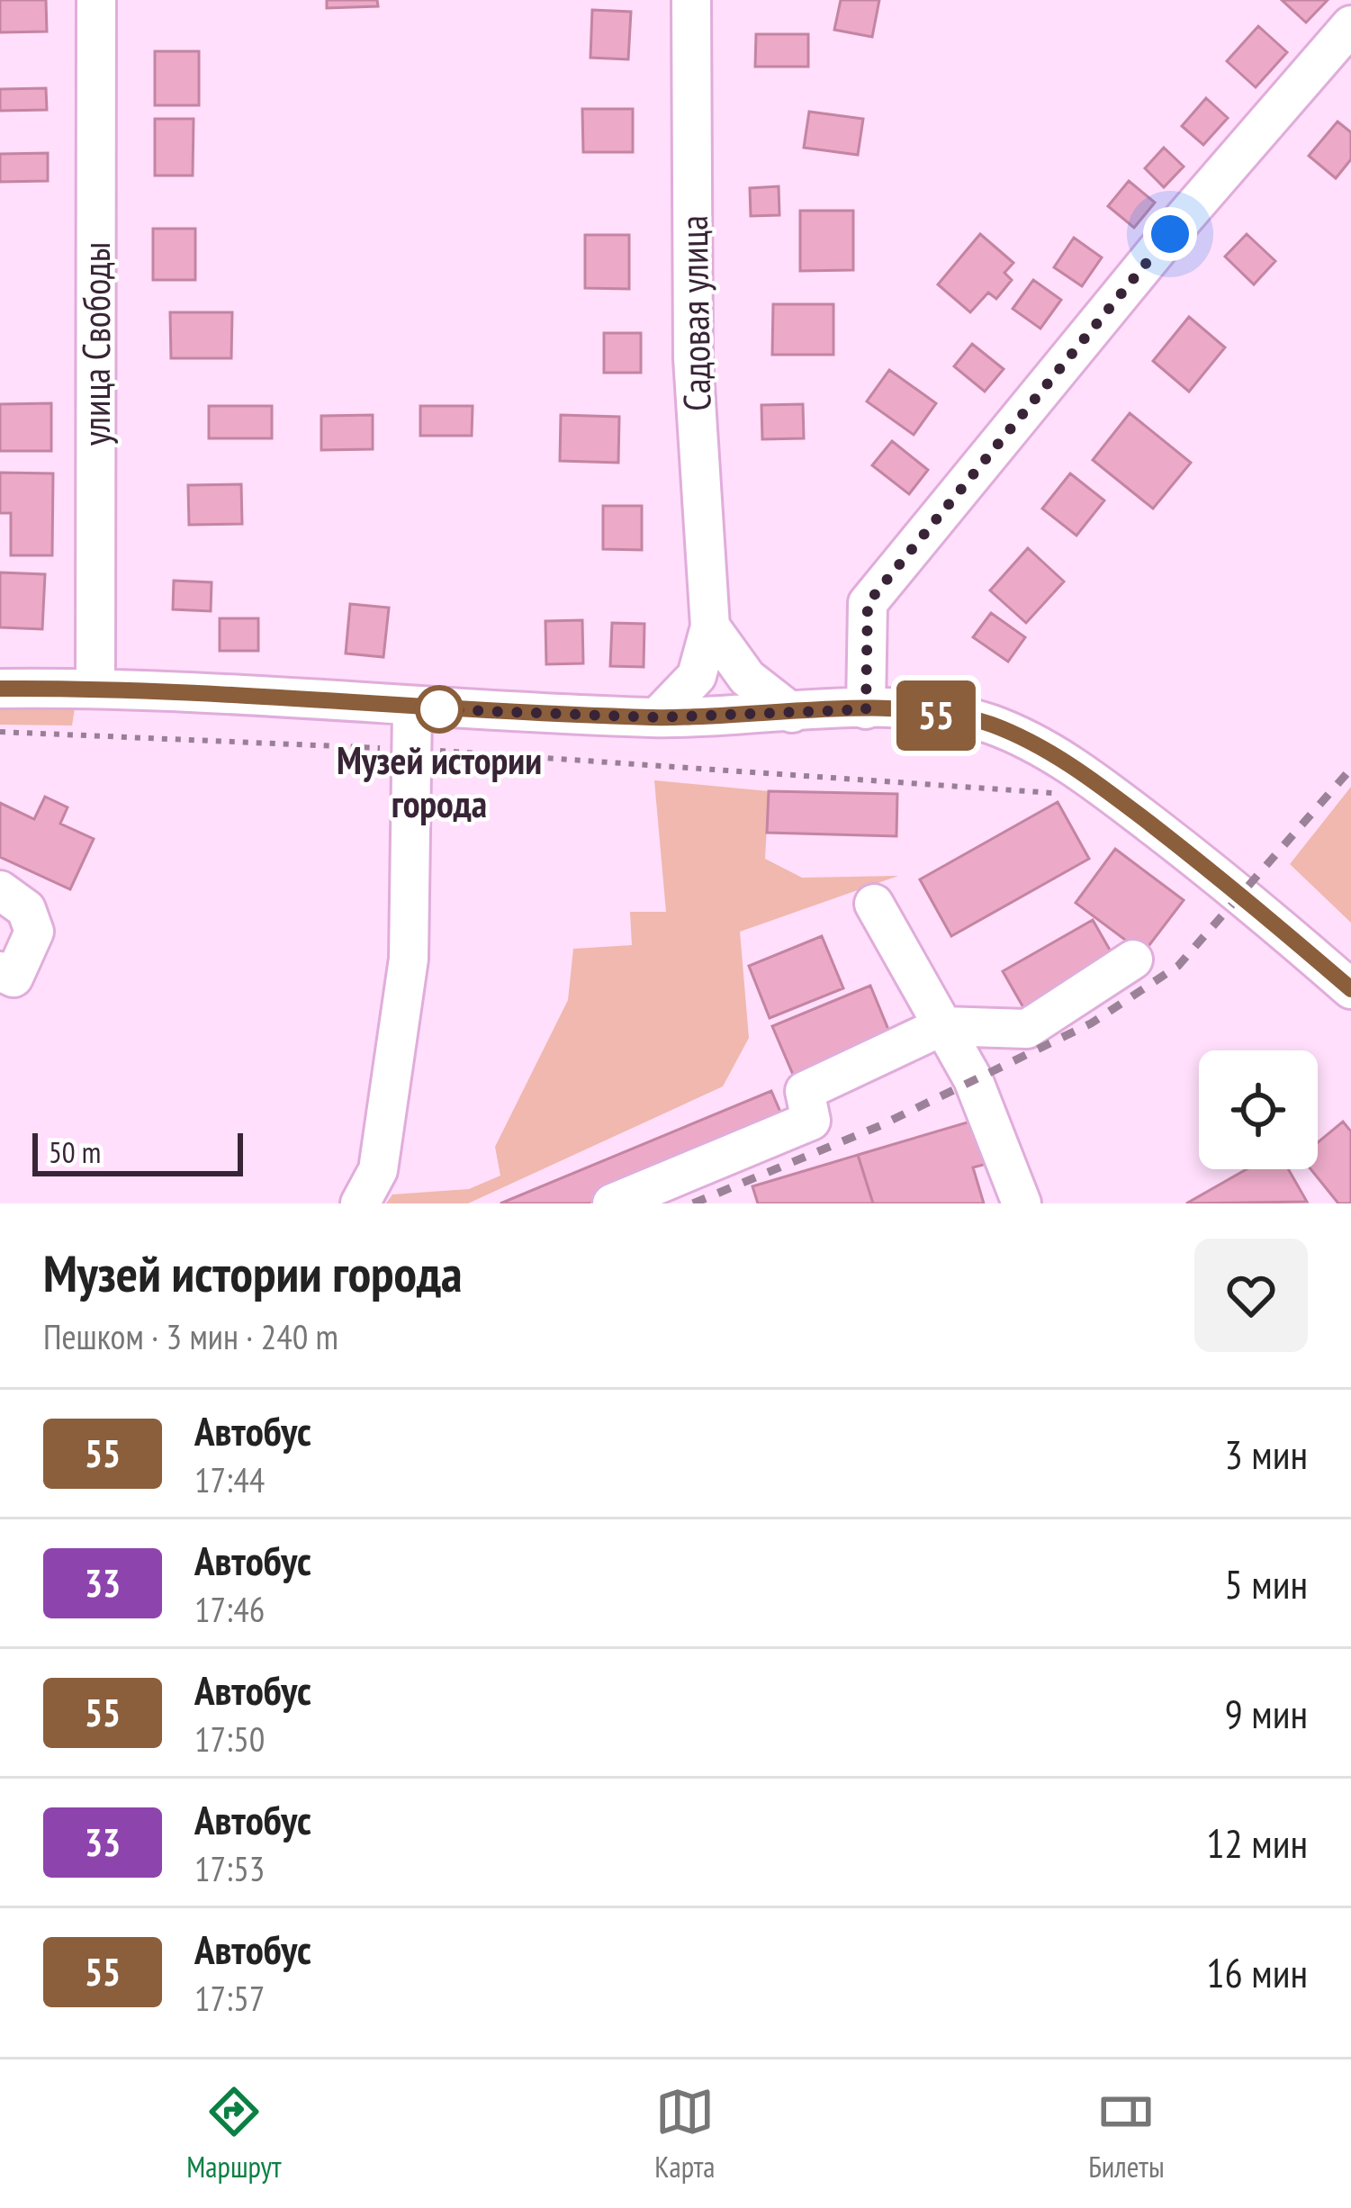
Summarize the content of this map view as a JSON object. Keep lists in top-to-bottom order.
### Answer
{
  "streets": {
    "street": ["Садовая улица", "улица Свободы"]
  },
  "places": ["Музей истории города"],
  "lines": ["bus line 55"],
  "scale_bar": "50 m",
  "page": {
    "on_map": "55",
    "scale": "50 m",
    "heading": ["Музей истории города", "Пешком · 3 мин · 240 m"],
    "list": [
      {
        "mark": "55",
        "name": "Автобус",
        "note": "17:44",
        "value": "3 мин"
      },
      {
        "mark": "33",
        "name": "Автобус",
        "note": "17:46",
        "value": "5 мин"
      },
      {
        "mark": "55",
        "name": "Автобус",
        "note": "17:50",
        "value": "9 мин"
      },
      {
        "mark": "33",
        "name": "Автобус",
        "note": "17:53",
        "value": "12 мин"
      },
      {
        "mark": "55",
        "name": "Автобус",
        "note": "17:57",
        "value": "16 мин"
      }
    ],
    "tabs": ["Маршрут", "Карта", "Билеты"]
  }
}
